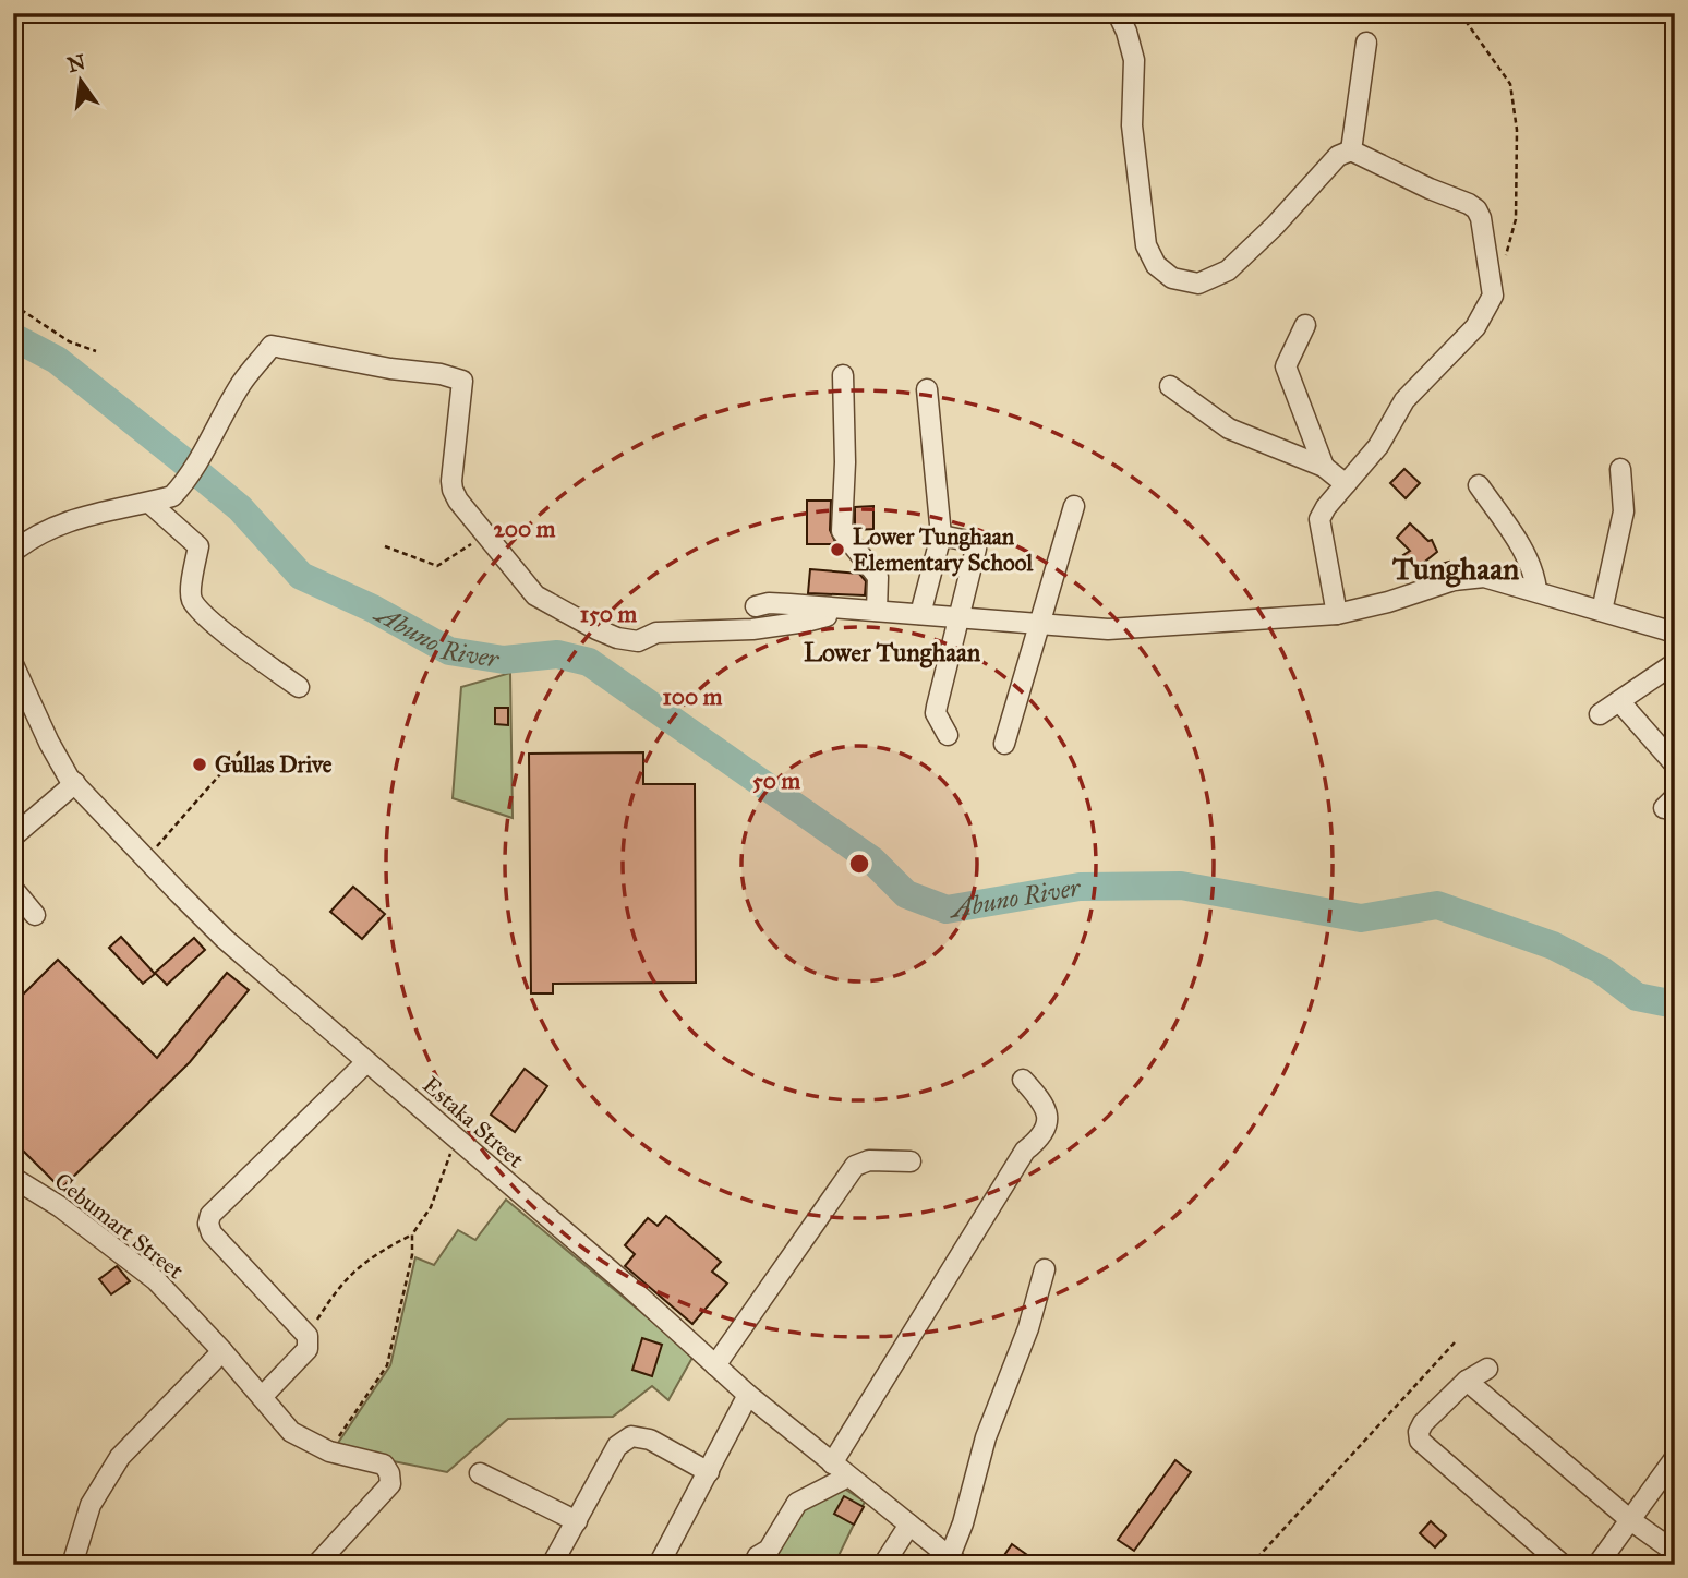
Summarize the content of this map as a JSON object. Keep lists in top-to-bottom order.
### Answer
{
  "streets": {
    "street": ["Estaka Street", "Cebumart Street"]
  },
  "districts": ["Tunghaan", "Lower Tunghaan"],
  "water": ["Abuno River"],
  "places": ["Lower Tunghaan Elementary School", "Gullas Drive"],
  "north": "top",
  "rings": [
    "200 m",
    "150 m",
    "100 m",
    "50 m"
  ]
}
